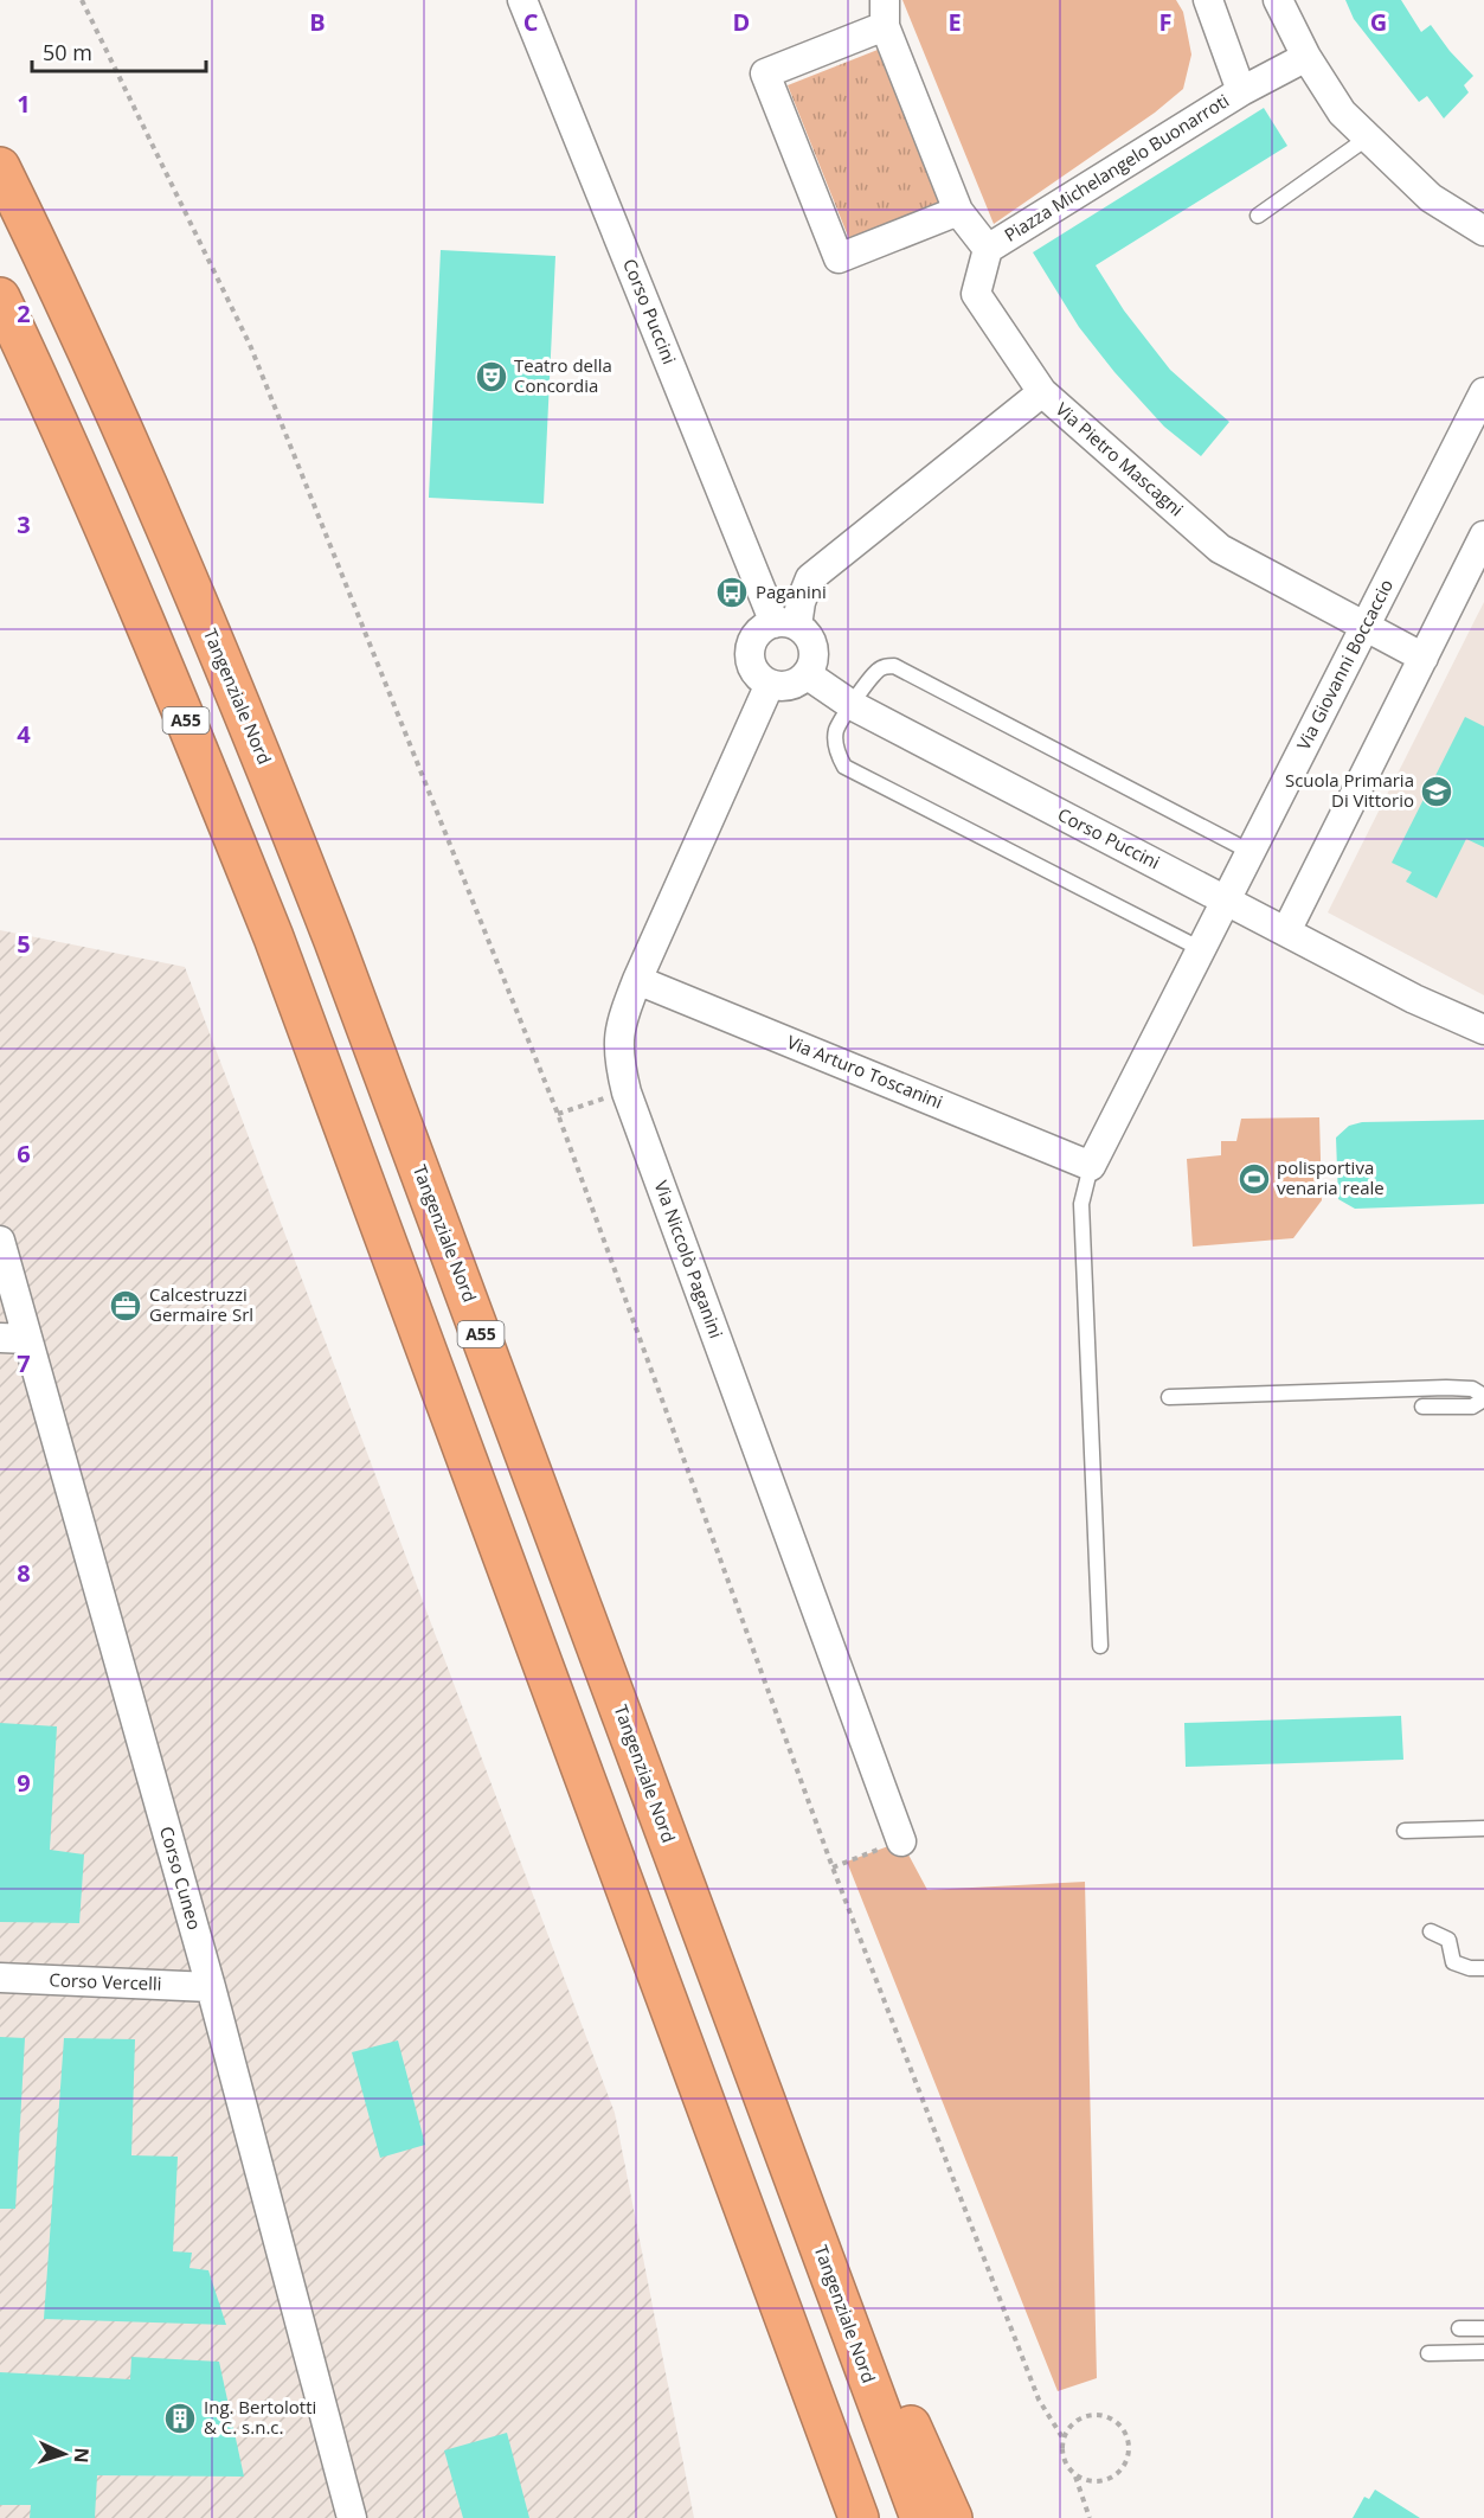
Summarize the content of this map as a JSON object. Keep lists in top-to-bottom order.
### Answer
{
  "streets": {
    "highway": ["Tangenziale Nord", "A55"],
    "street": [
      "Piazza Michelangelo Buonarroti",
      "Corso Puccini",
      "Via Pietro Mascagni",
      "Via Giovanni Boccaccio",
      "Via Arturo Toscanini",
      "Via Niccolò Paganini",
      "Corso Cuneo",
      "Corso Vercelli"
    ]
  },
  "crossings": [
    ["Piazza Michelangelo Buonarroti", "Via Pietro Mascagni"],
    ["Corso Puccini", "Via Pietro Mascagni"],
    ["Corso Puccini", "Via Giovanni Boccaccio"],
    ["Corso Puccini", "Via Niccolò Paganini"],
    ["Via Pietro Mascagni", "Via Giovanni Boccaccio"],
    ["Via Pietro Mascagni", "Via Niccolò Paganini"],
    ["Via Giovanni Boccaccio", "Via Arturo Toscanini"],
    ["Via Arturo Toscanini", "Via Niccolò Paganini"],
    ["Corso Cuneo", "Corso Vercelli"]
  ],
  "places": {
    "theatre": ["Teatro della Concordia"],
    "bus stop": ["Paganini"],
    "school or university": ["Scuola Primaria Di Vittorio"],
    "sports": ["polisportiva venaria reale"],
    "office": ["Calcestruzzi Germaire Srl"],
    "building": ["Ing. Bertolotti & C. s.n.c."]
  },
  "scale_bar": "50 m",
  "north": "right",
  "grid": {
    "columns": [
      "B",
      "C",
      "D",
      "E",
      "F",
      "G"
    ],
    "rows": [
      "1",
      "2",
      "3",
      "4",
      "5",
      "6",
      "7",
      "8",
      "9"
    ]
  }
}
